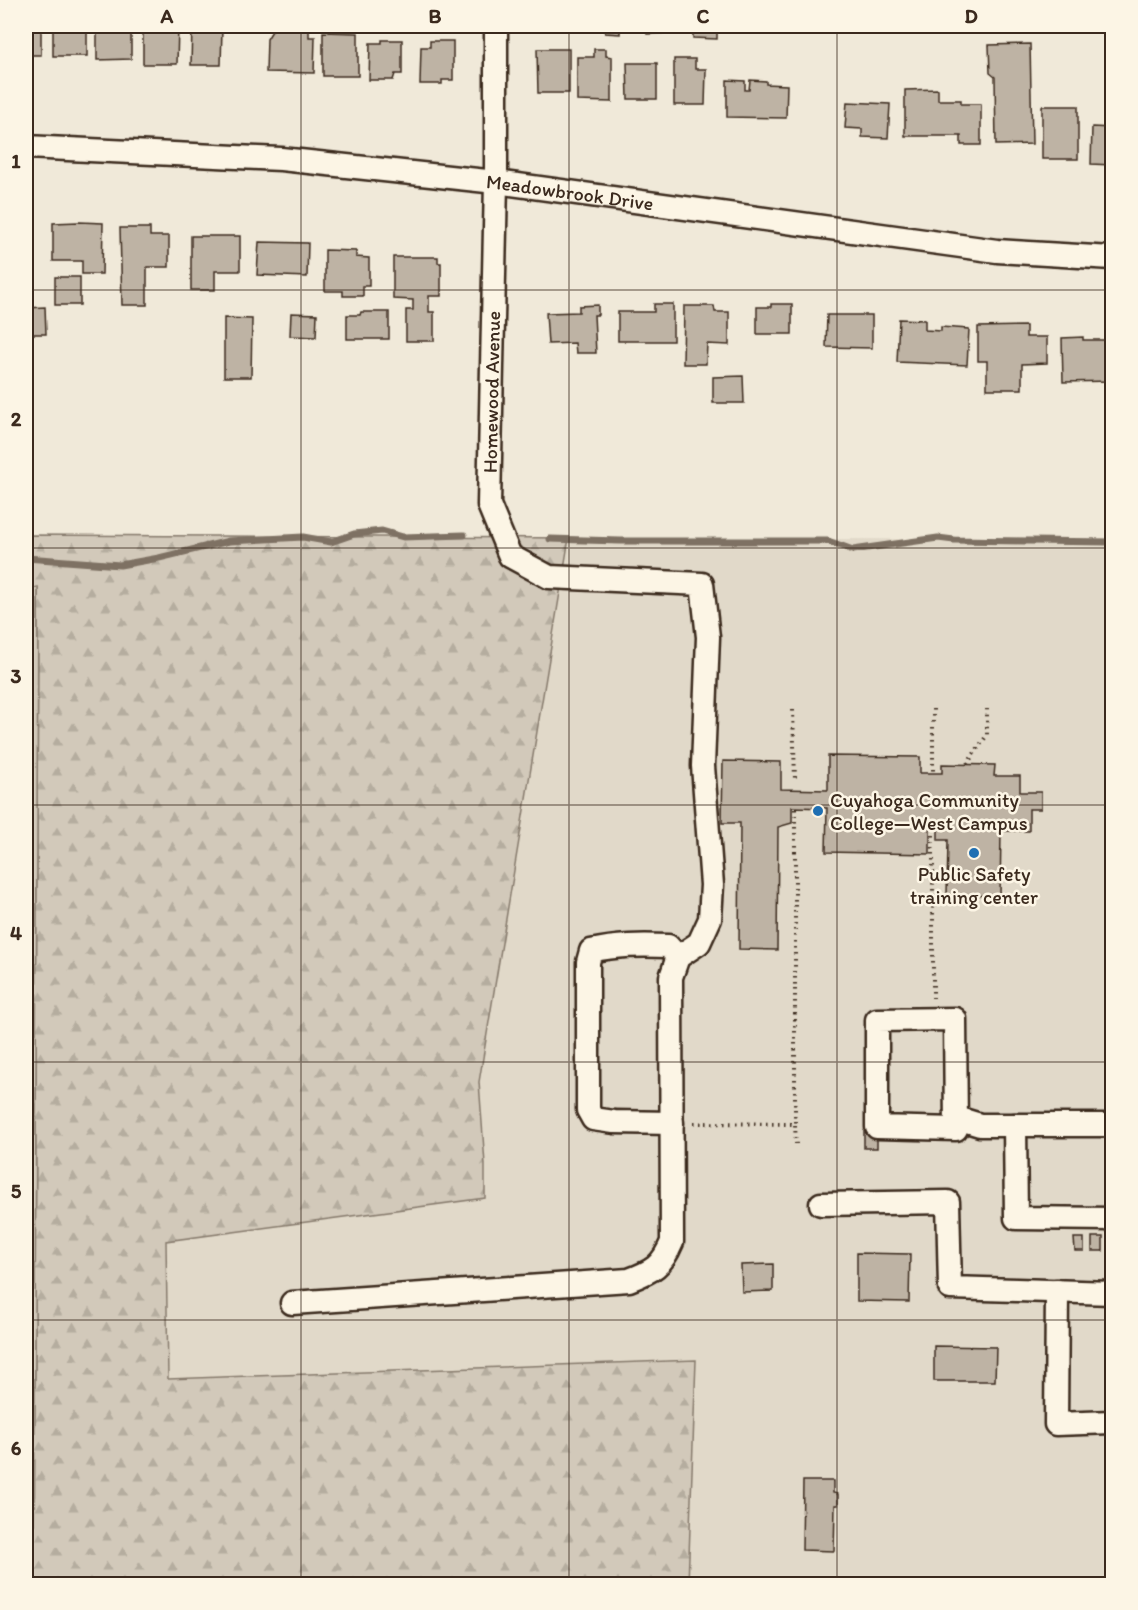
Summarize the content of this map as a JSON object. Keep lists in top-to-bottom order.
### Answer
{
  "streets": {
    "street": ["Meadowbrook Drive", "Homewood Avenue"]
  },
  "crossings": [
    ["Meadowbrook Drive", "Homewood Avenue"]
  ],
  "places": ["Cuyahoga Community College—West Campus", "Public Safety training center"],
  "grid": {
    "columns": [
      "A",
      "B",
      "C",
      "D"
    ],
    "rows": [
      "1",
      "2",
      "3",
      "4",
      "5",
      "6"
    ]
  }
}
